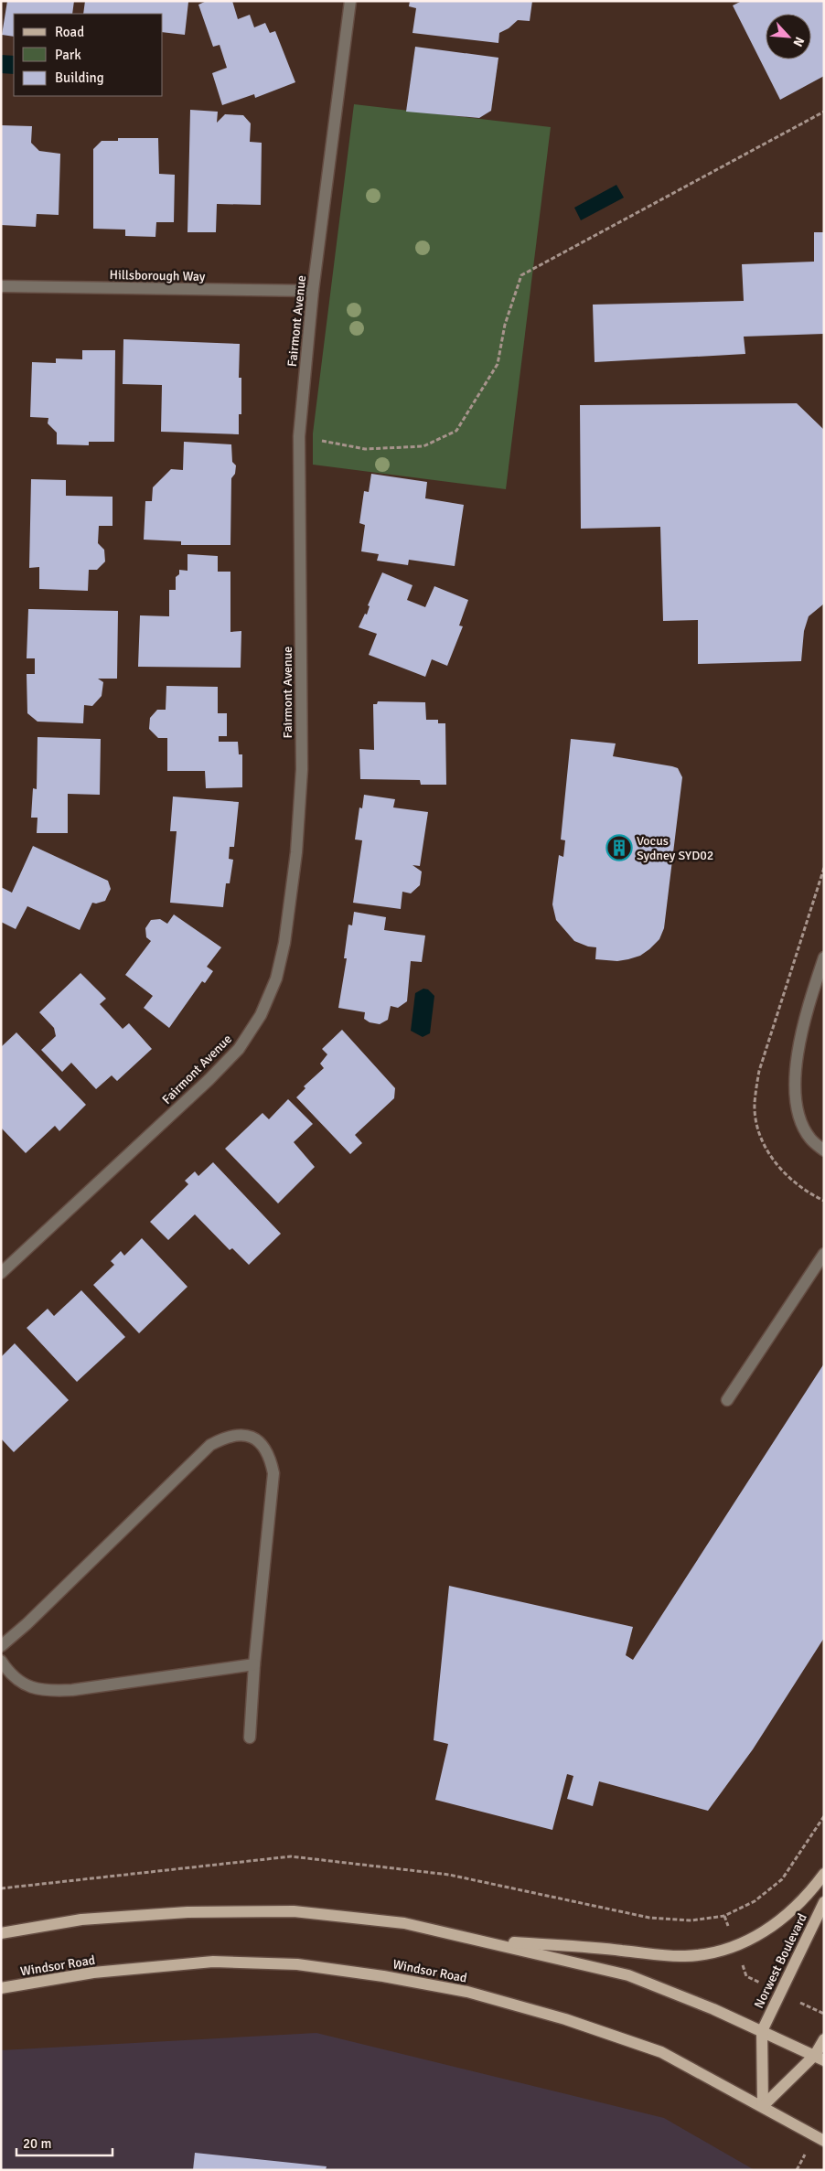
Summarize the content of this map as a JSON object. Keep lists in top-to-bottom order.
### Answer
{
  "streets": {
    "main road": ["Norwest Boulevard", "Windsor Road"],
    "street": ["Hillsborough Way", "Fairmont Avenue"]
  },
  "crossings": [
    ["Hillsborough Way", "Fairmont Avenue"]
  ],
  "places": {
    "building": ["Vocus Sydney SYD02"]
  },
  "legend": ["Road", "Park", "Building"],
  "scale_bar": "20 m",
  "north": "bottom right"
}
